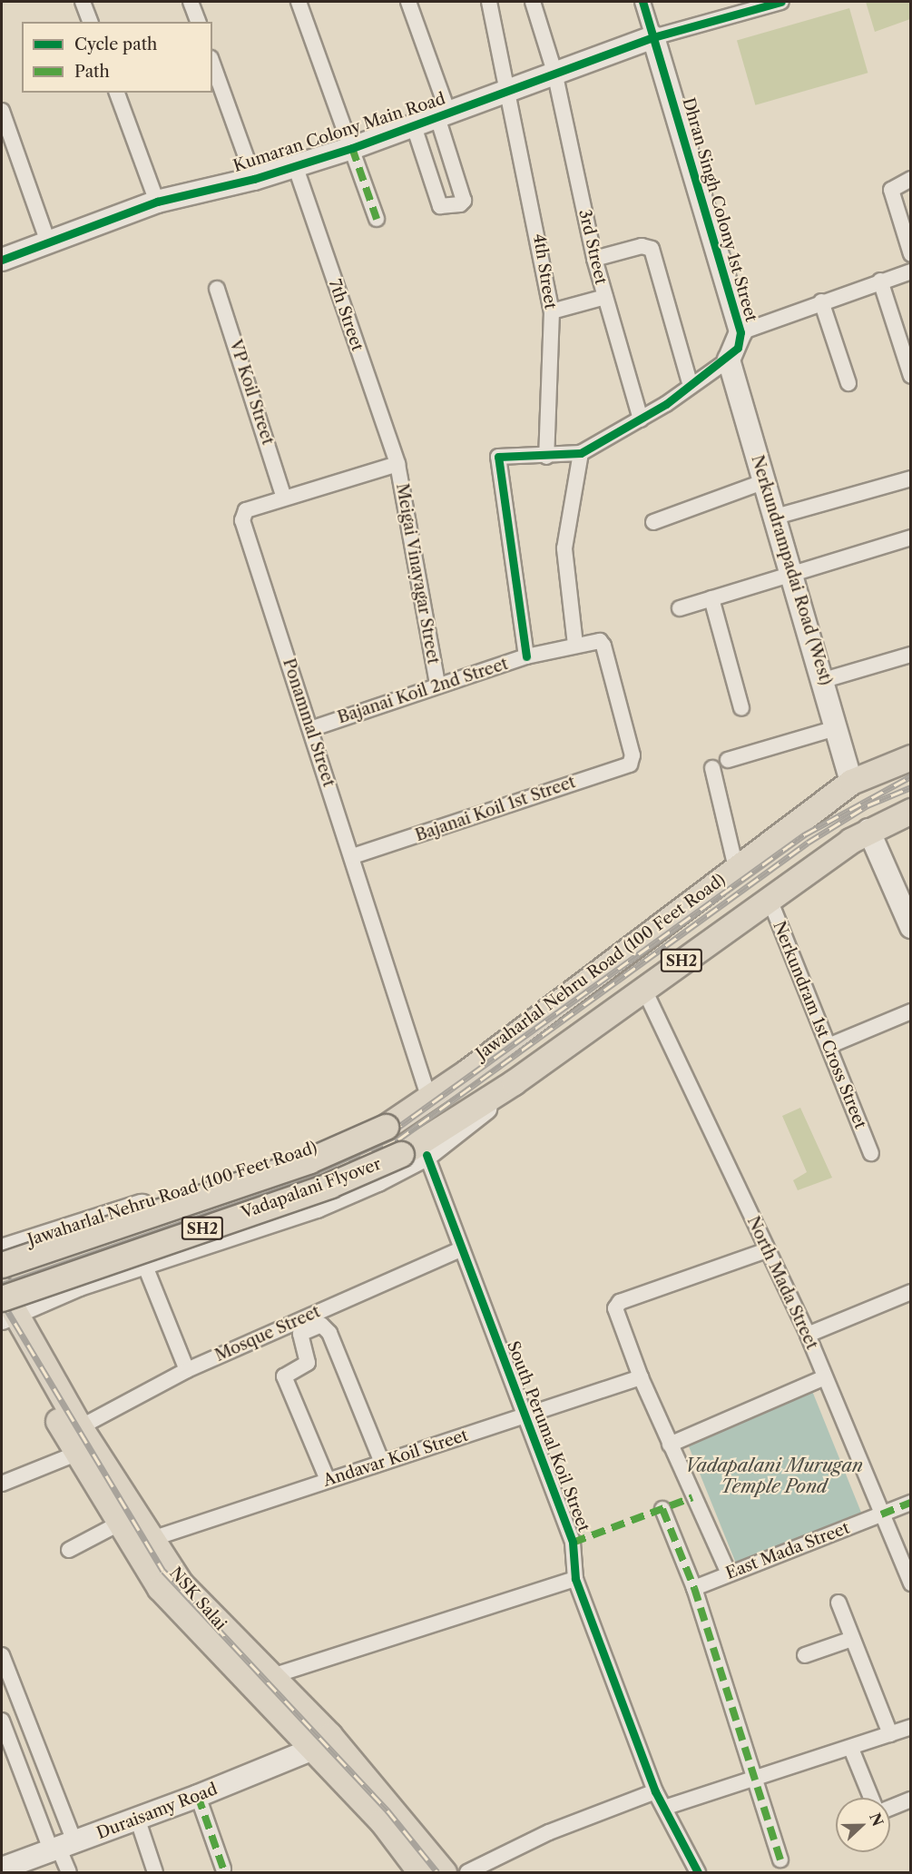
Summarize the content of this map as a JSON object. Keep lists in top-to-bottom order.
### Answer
{
  "streets": {
    "main road": [
      "SH2",
      "Jawaharlal Nehru Road (100 Feet Road)",
      "Vadapalani Flyover",
      "NSK Salai"
    ],
    "street": [
      "Kumaran Colony Main Road",
      "Dhran Singh Colony 1st Street",
      "3rd Street",
      "4th Street",
      "7th Street",
      "VP Koil Street",
      "Nerkundrampadai Road (West)",
      "Meigai Vinayagar Street",
      "Bajanai Koil 2nd Street",
      "Ponammal Street",
      "Bajanai Koil 1st Street",
      "Nerkundram 1st Cross Street",
      "North Mada Street",
      "Mosque Street",
      "South Perumal Koil Street",
      "Andavar Koil Street",
      "East Mada Street",
      "Duraisamy Road"
    ]
  },
  "crossings": [
    ["Kumaran Colony Main Road", "Dhran Singh Colony 1st Street"],
    ["Kumaran Colony Main Road", "3rd Street"],
    ["Kumaran Colony Main Road", "4th Street"],
    ["Kumaran Colony Main Road", "7th Street"],
    ["Dhran Singh Colony 1st Street", "Nerkundrampadai Road (West)"],
    ["7th Street", "Meigai Vinayagar Street"],
    ["7th Street", "Ponammal Street"],
    ["VP Koil Street", "Ponammal Street"],
    ["Nerkundrampadai Road (West)", "Jawaharlal Nehru Road (100 Feet Road)"],
    ["Meigai Vinayagar Street", "Bajanai Koil 2nd Street"],
    ["Meigai Vinayagar Street", "Ponammal Street"],
    ["Bajanai Koil 2nd Street", "Ponammal Street"],
    ["Bajanai Koil 2nd Street", "Bajanai Koil 1st Street"],
    ["Ponammal Street", "Bajanai Koil 1st Street"],
    ["Ponammal Street", "Jawaharlal Nehru Road (100 Feet Road)"],
    ["SH2", "Nerkundram 1st Cross Street"],
    ["SH2", "Vadapalani Flyover"],
    ["SH2", "North Mada Street"],
    ["Jawaharlal Nehru Road (100 Feet Road)", "Vadapalani Flyover"],
    ["Vadapalani Flyover", "NSK Salai"],
    ["North Mada Street", "East Mada Street"],
    ["Mosque Street", "South Perumal Koil Street"],
    ["Mosque Street", "NSK Salai"],
    ["South Perumal Koil Street", "Andavar Koil Street"],
    ["Andavar Koil Street", "NSK Salai"],
    ["NSK Salai", "Duraisamy Road"]
  ],
  "water": ["Vadapalani Murugan Temple Pond"],
  "legend": ["Cycle path", "Path"],
  "north": "right"
}
